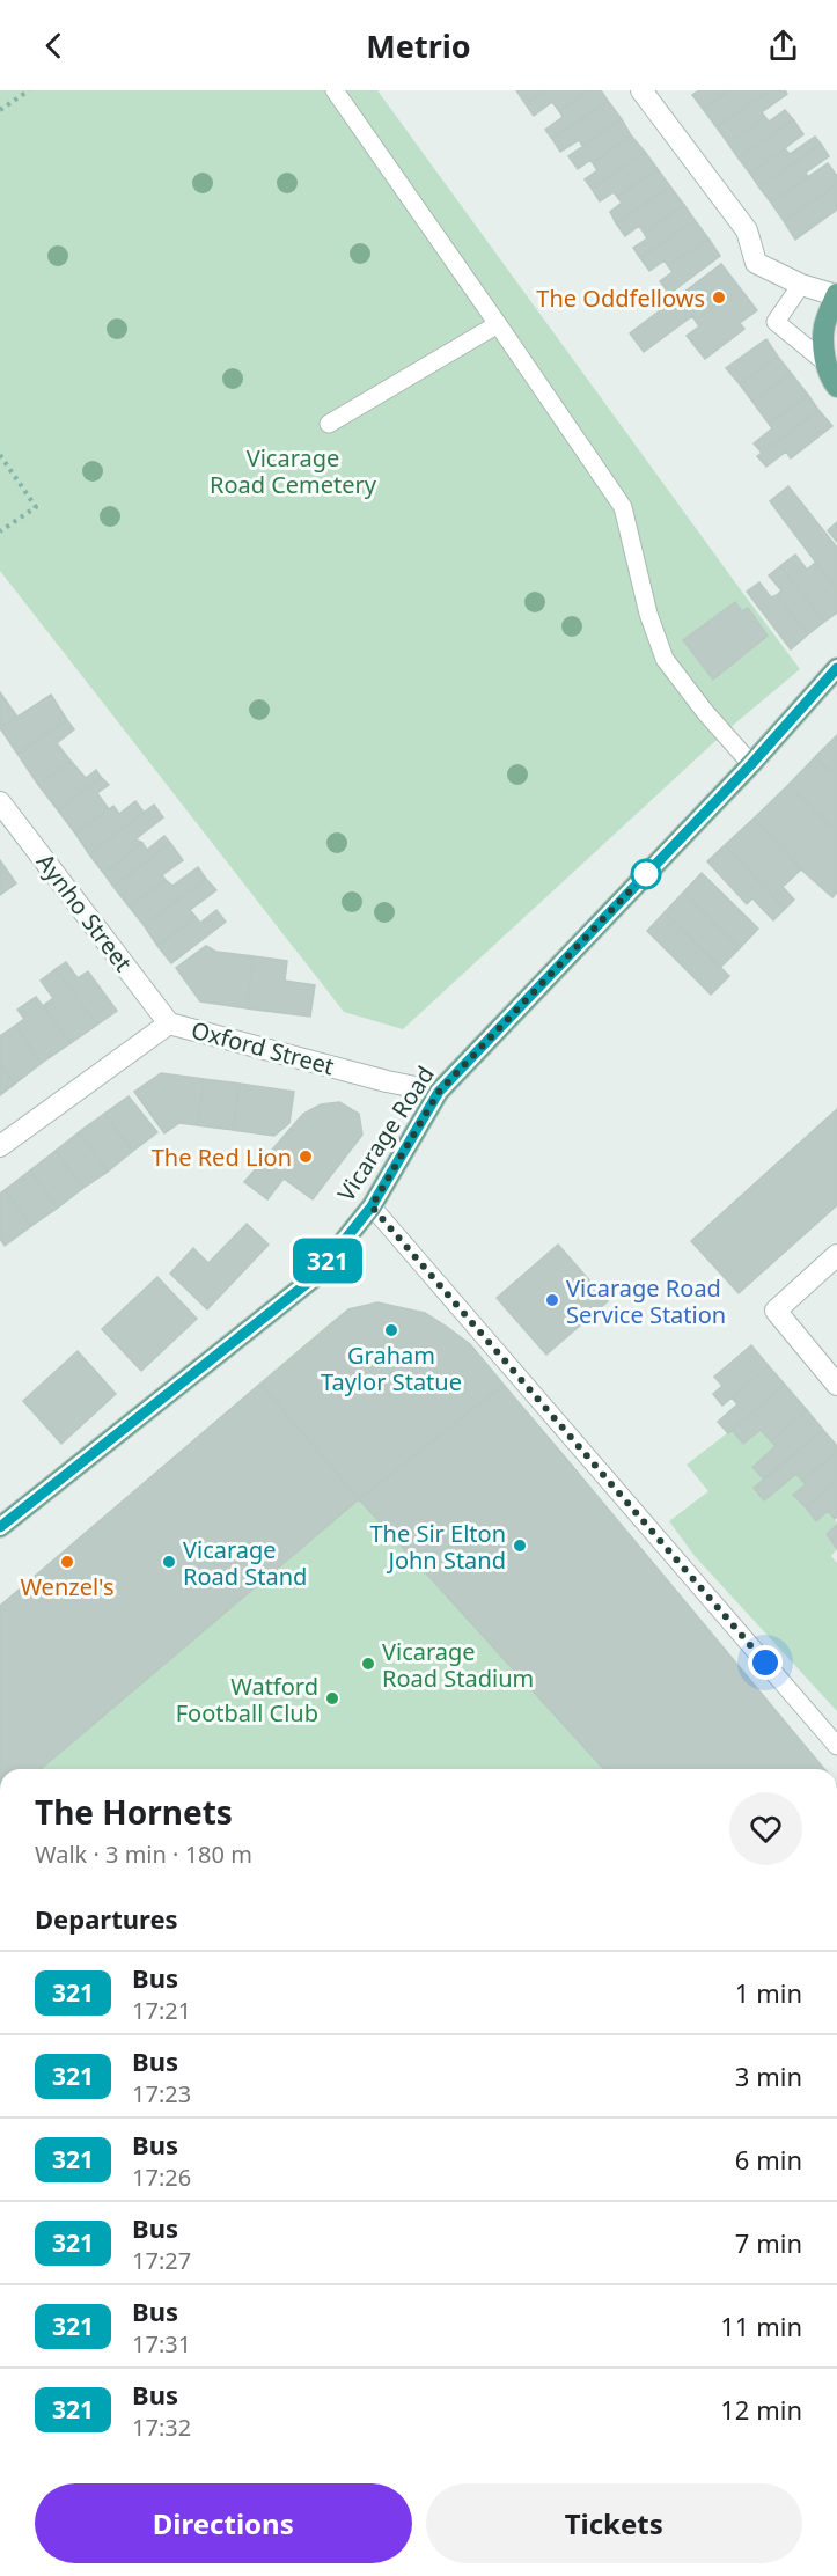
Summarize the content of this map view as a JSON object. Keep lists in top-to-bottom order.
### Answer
{
  "streets": {
    "main road": ["Vicarage Road"],
    "street": ["Aynho Street", "Oxford Street"]
  },
  "crossings": [
    ["Aynho Street", "Oxford Street"],
    ["Oxford Street", "Vicarage Road"]
  ],
  "parks": ["Vicarage Road Cemetery"],
  "places": [
    "The Oddfellows",
    "The Red Lion",
    "Vicarage Road Service Station",
    "Graham Taylor Statue",
    "The Sir Elton John Stand",
    "Wenzel's",
    "Vicarage Road Stand",
    "Vicarage Road Stadium",
    "Watford Football Club"
  ],
  "lines": ["bus line 321"],
  "page": {
    "header": "Metrio",
    "on_map": "321",
    "heading": [
      ["The Hornets", "Walk · 3 min · 180 m"],
      "Departures"
    ],
    "list": [
      {
        "mark": "321",
        "name": "Bus",
        "note": "17:21",
        "value": "1 min"
      },
      {
        "mark": "321",
        "name": "Bus",
        "note": "17:23",
        "value": "3 min"
      },
      {
        "mark": "321",
        "name": "Bus",
        "note": "17:26",
        "value": "6 min"
      },
      {
        "mark": "321",
        "name": "Bus",
        "note": "17:27",
        "value": "7 min"
      },
      {
        "mark": "321",
        "name": "Bus",
        "note": "17:31",
        "value": "11 min"
      },
      {
        "mark": "321",
        "name": "Bus",
        "note": "17:32",
        "value": "12 min"
      }
    ],
    "buttons": ["Directions", "Tickets"]
  }
}
